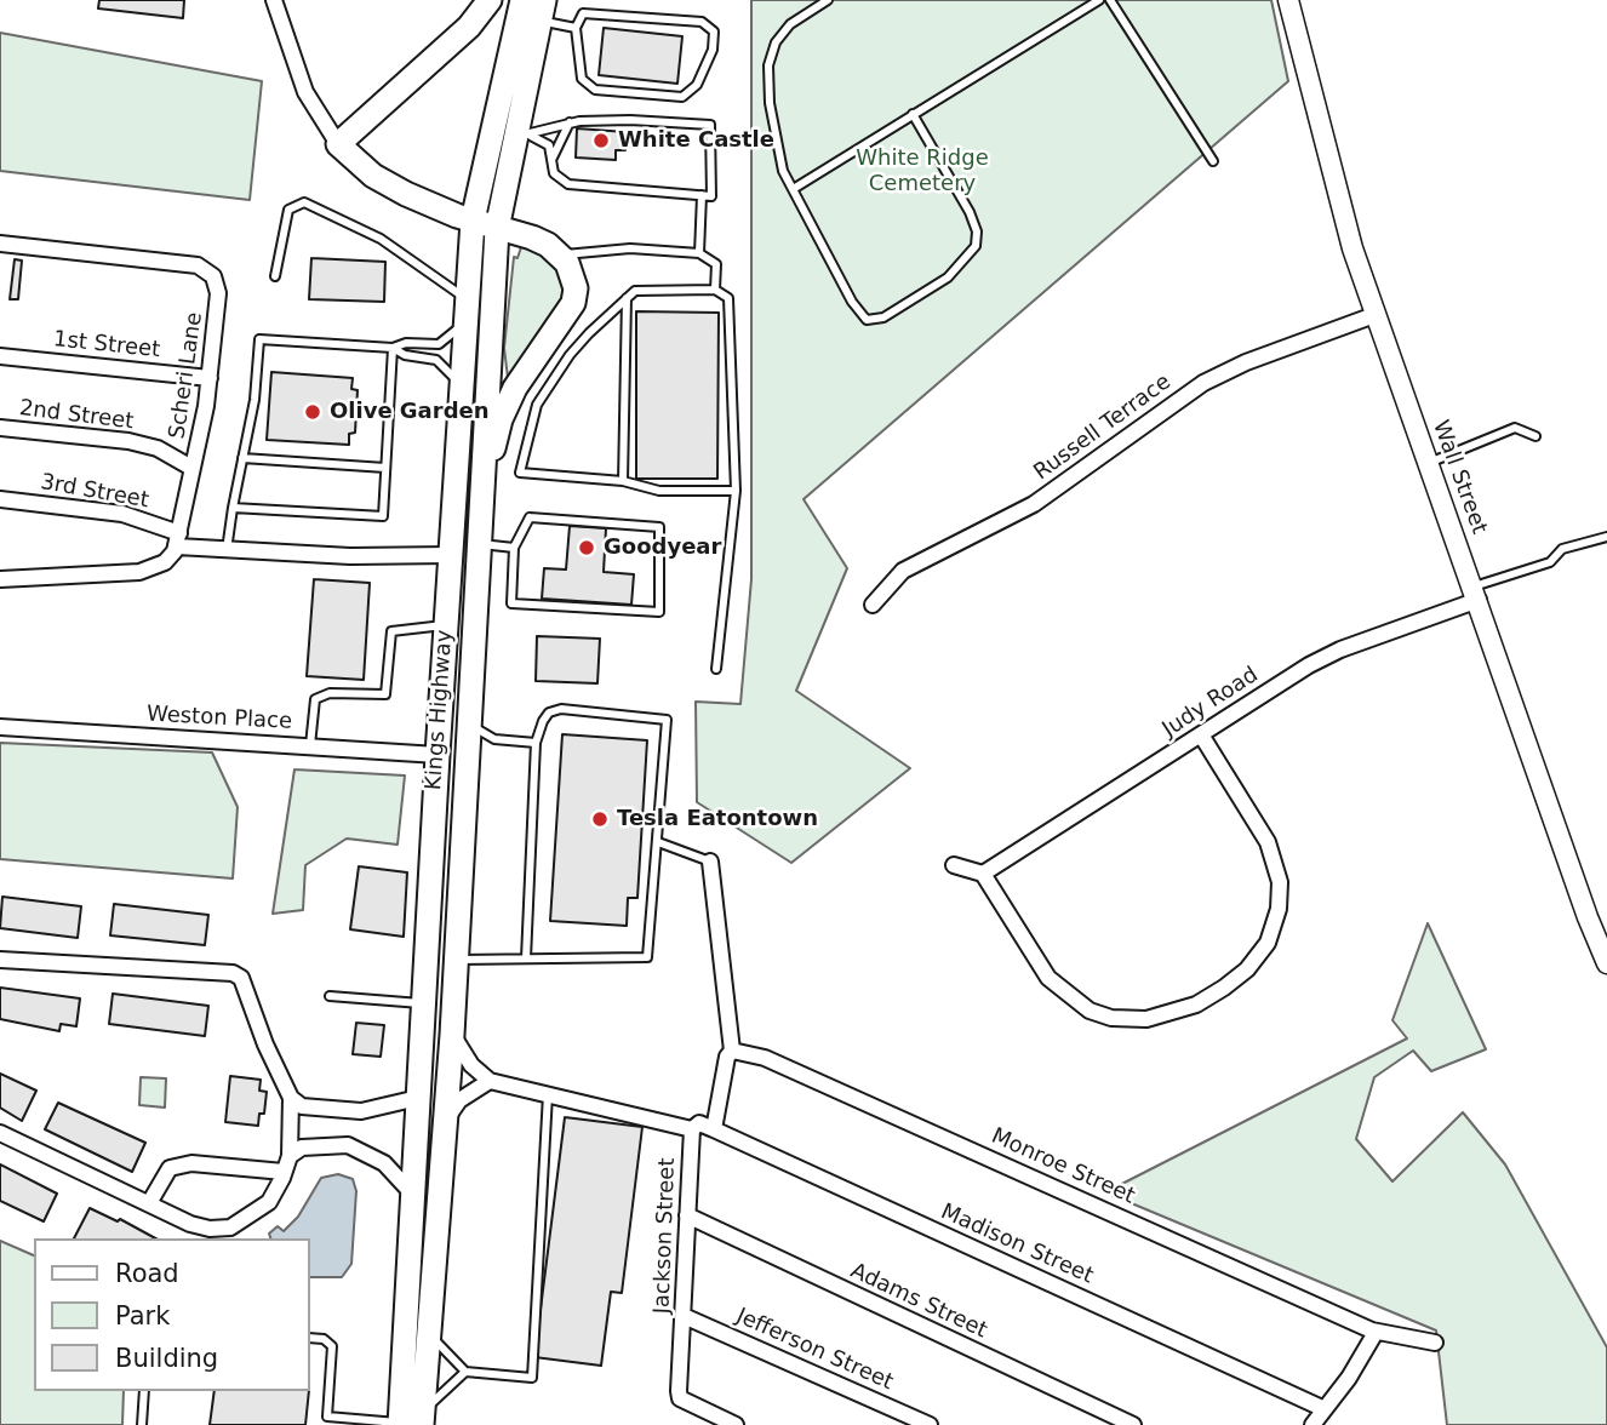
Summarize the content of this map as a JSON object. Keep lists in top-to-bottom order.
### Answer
{
  "streets": {
    "main road": ["Kings Highway"],
    "street": [
      "1st Street",
      "Scheri Lane",
      "2nd Street",
      "Russell Terrace",
      "Wall Street",
      "3rd Street",
      "Judy Road",
      "Weston Place",
      "Monroe Street",
      "Jackson Street",
      "Madison Street",
      "Adams Street",
      "Jefferson Street"
    ]
  },
  "crossings": [
    ["1st Street", "Scheri Lane"],
    ["Scheri Lane", "2nd Street"],
    ["Scheri Lane", "3rd Street"],
    ["Russell Terrace", "Wall Street"],
    ["Wall Street", "Judy Road"],
    ["Kings Highway", "Weston Place"],
    ["Jackson Street", "Madison Street"],
    ["Jackson Street", "Adams Street"],
    ["Jackson Street", "Jefferson Street"]
  ],
  "parks": ["White Ridge Cemetery"],
  "places": [
    "White Castle",
    "Olive Garden",
    "Goodyear",
    "Tesla Eatontown"
  ],
  "legend": ["Road", "Park", "Building"]
}
